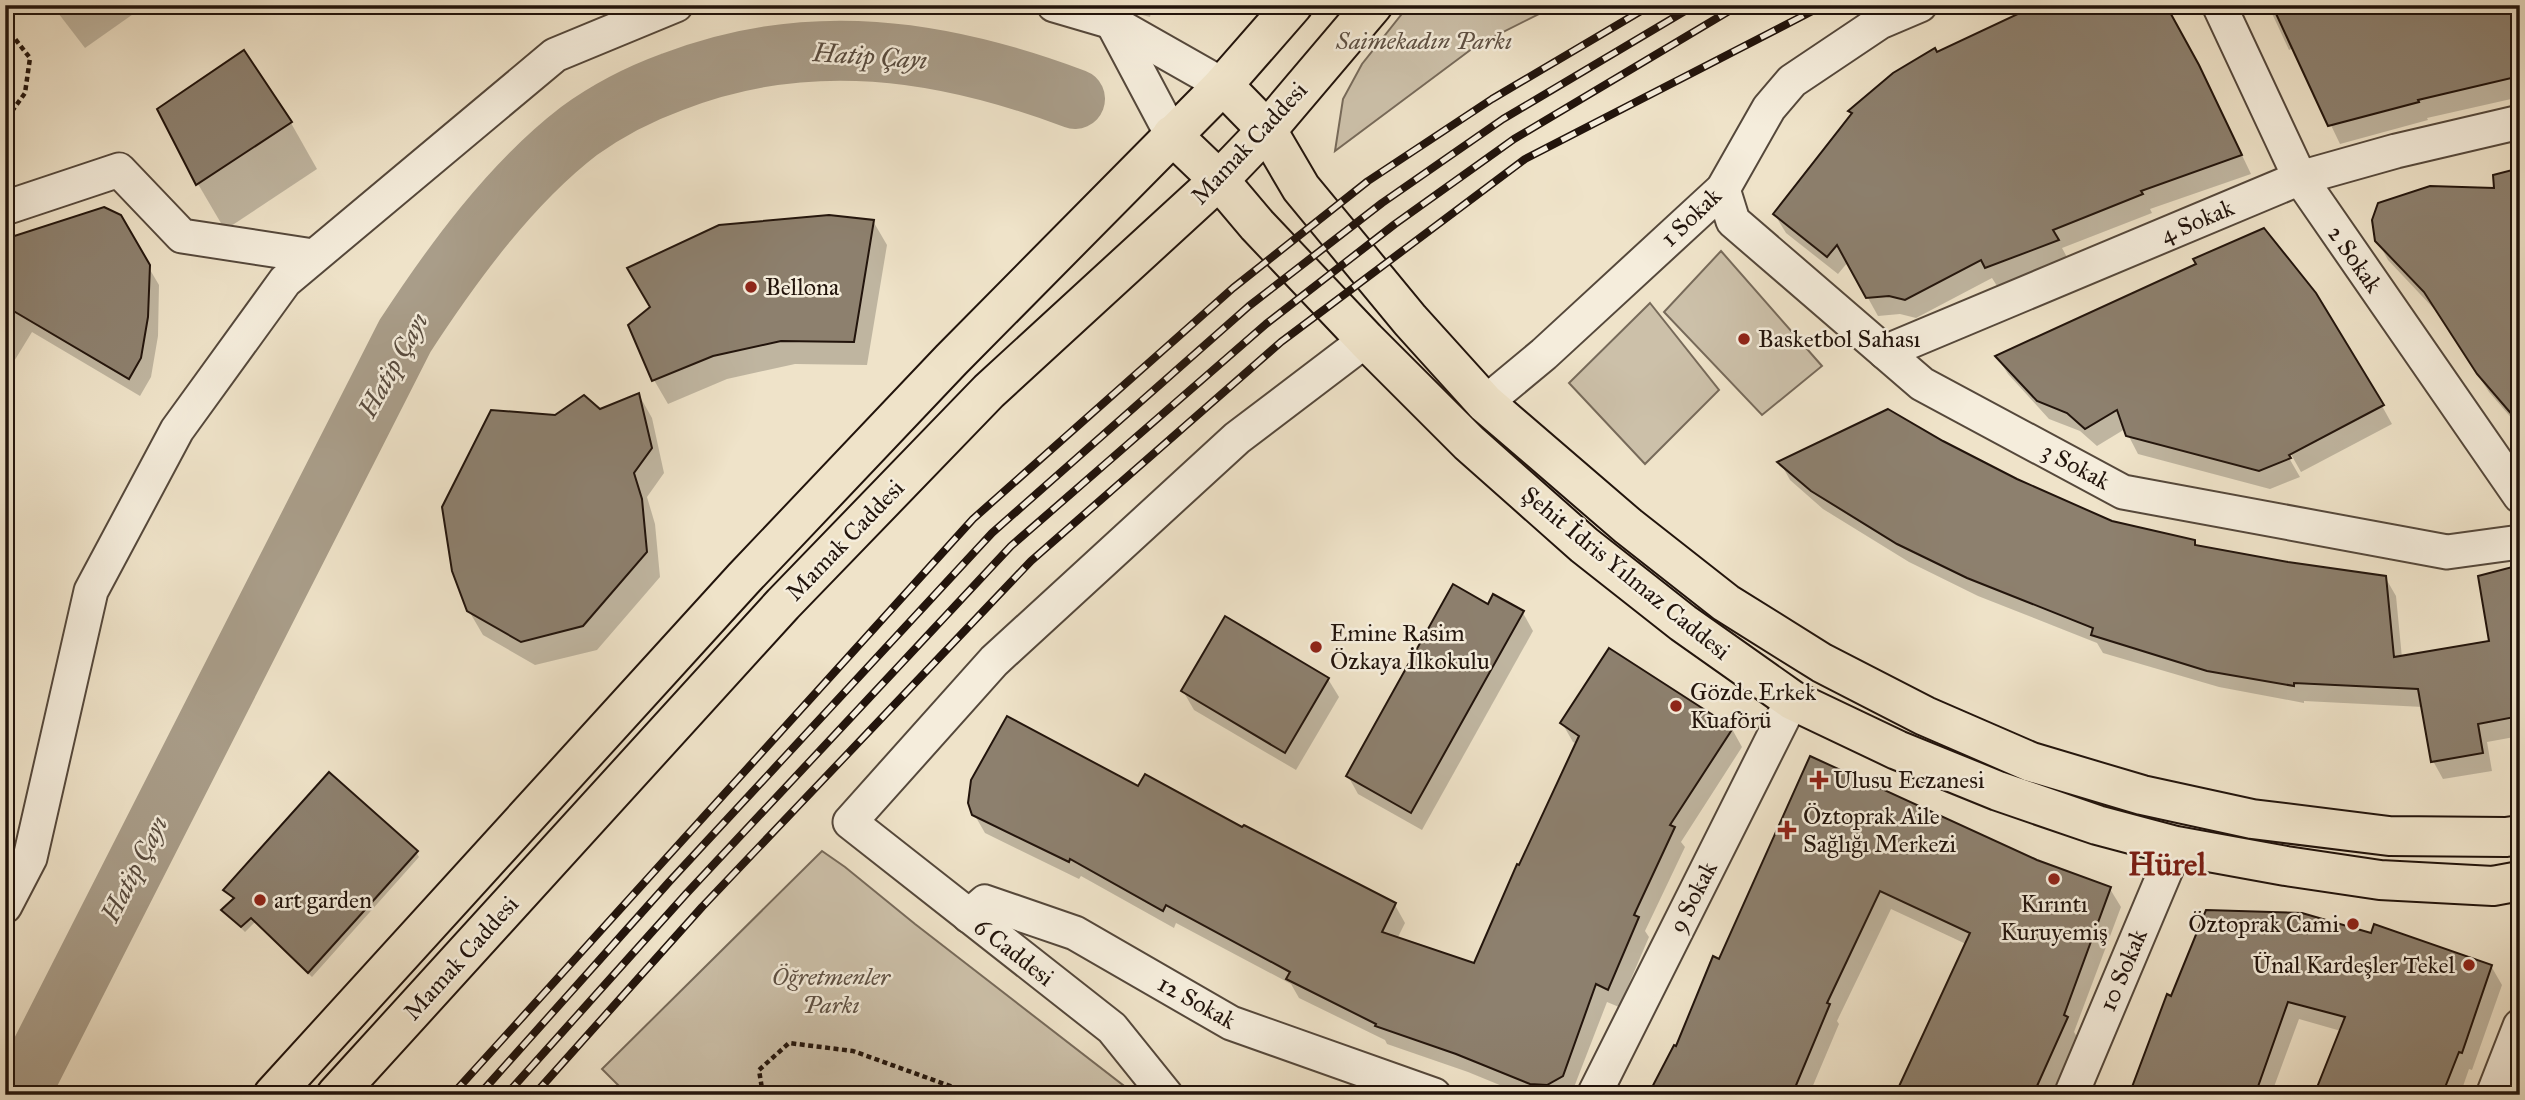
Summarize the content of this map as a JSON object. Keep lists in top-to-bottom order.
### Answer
{
  "streets": {
    "main road": ["Mamak Caddesi", "Şehit İdris Yılmaz Caddesi"],
    "street": [
      "1 Sokak",
      "4 Sokak",
      "2 Sokak",
      "3 Sokak",
      "9 Sokak",
      "6 Caddesi",
      "10 Sokak",
      "12 Sokak"
    ]
  },
  "crossings": [
    ["Mamak Caddesi", "Şehit İdris Yılmaz Caddesi"],
    ["1 Sokak", "3 Sokak"],
    ["1 Sokak", "Şehit İdris Yılmaz Caddesi"],
    ["4 Sokak", "2 Sokak"],
    ["4 Sokak", "3 Sokak"],
    ["Şehit İdris Yılmaz Caddesi", "9 Sokak"],
    ["Şehit İdris Yılmaz Caddesi", "6 Caddesi"],
    ["Şehit İdris Yılmaz Caddesi", "10 Sokak"],
    ["6 Caddesi", "12 Sokak"]
  ],
  "districts": ["Hürel"],
  "water": ["Hatip Çayı"],
  "parks": ["Saimekadın Parkı", "Öğretmenler Parkı"],
  "places": {
    "other": [
      "Bellona",
      "Basketbol Sahası",
      "Emine Rasim Özkaya İlkokulu",
      "Gözde Erkek Kuaförü",
      "Kırıntı Kuruyemiş",
      "art garden",
      "Öztoprak Cami",
      "Ünal Kardeşler Tekel"
    ],
    "health": ["Ulusu Eczanesi", "Öztoprak Aile Sağlığı Merkezi"]
  }
}
